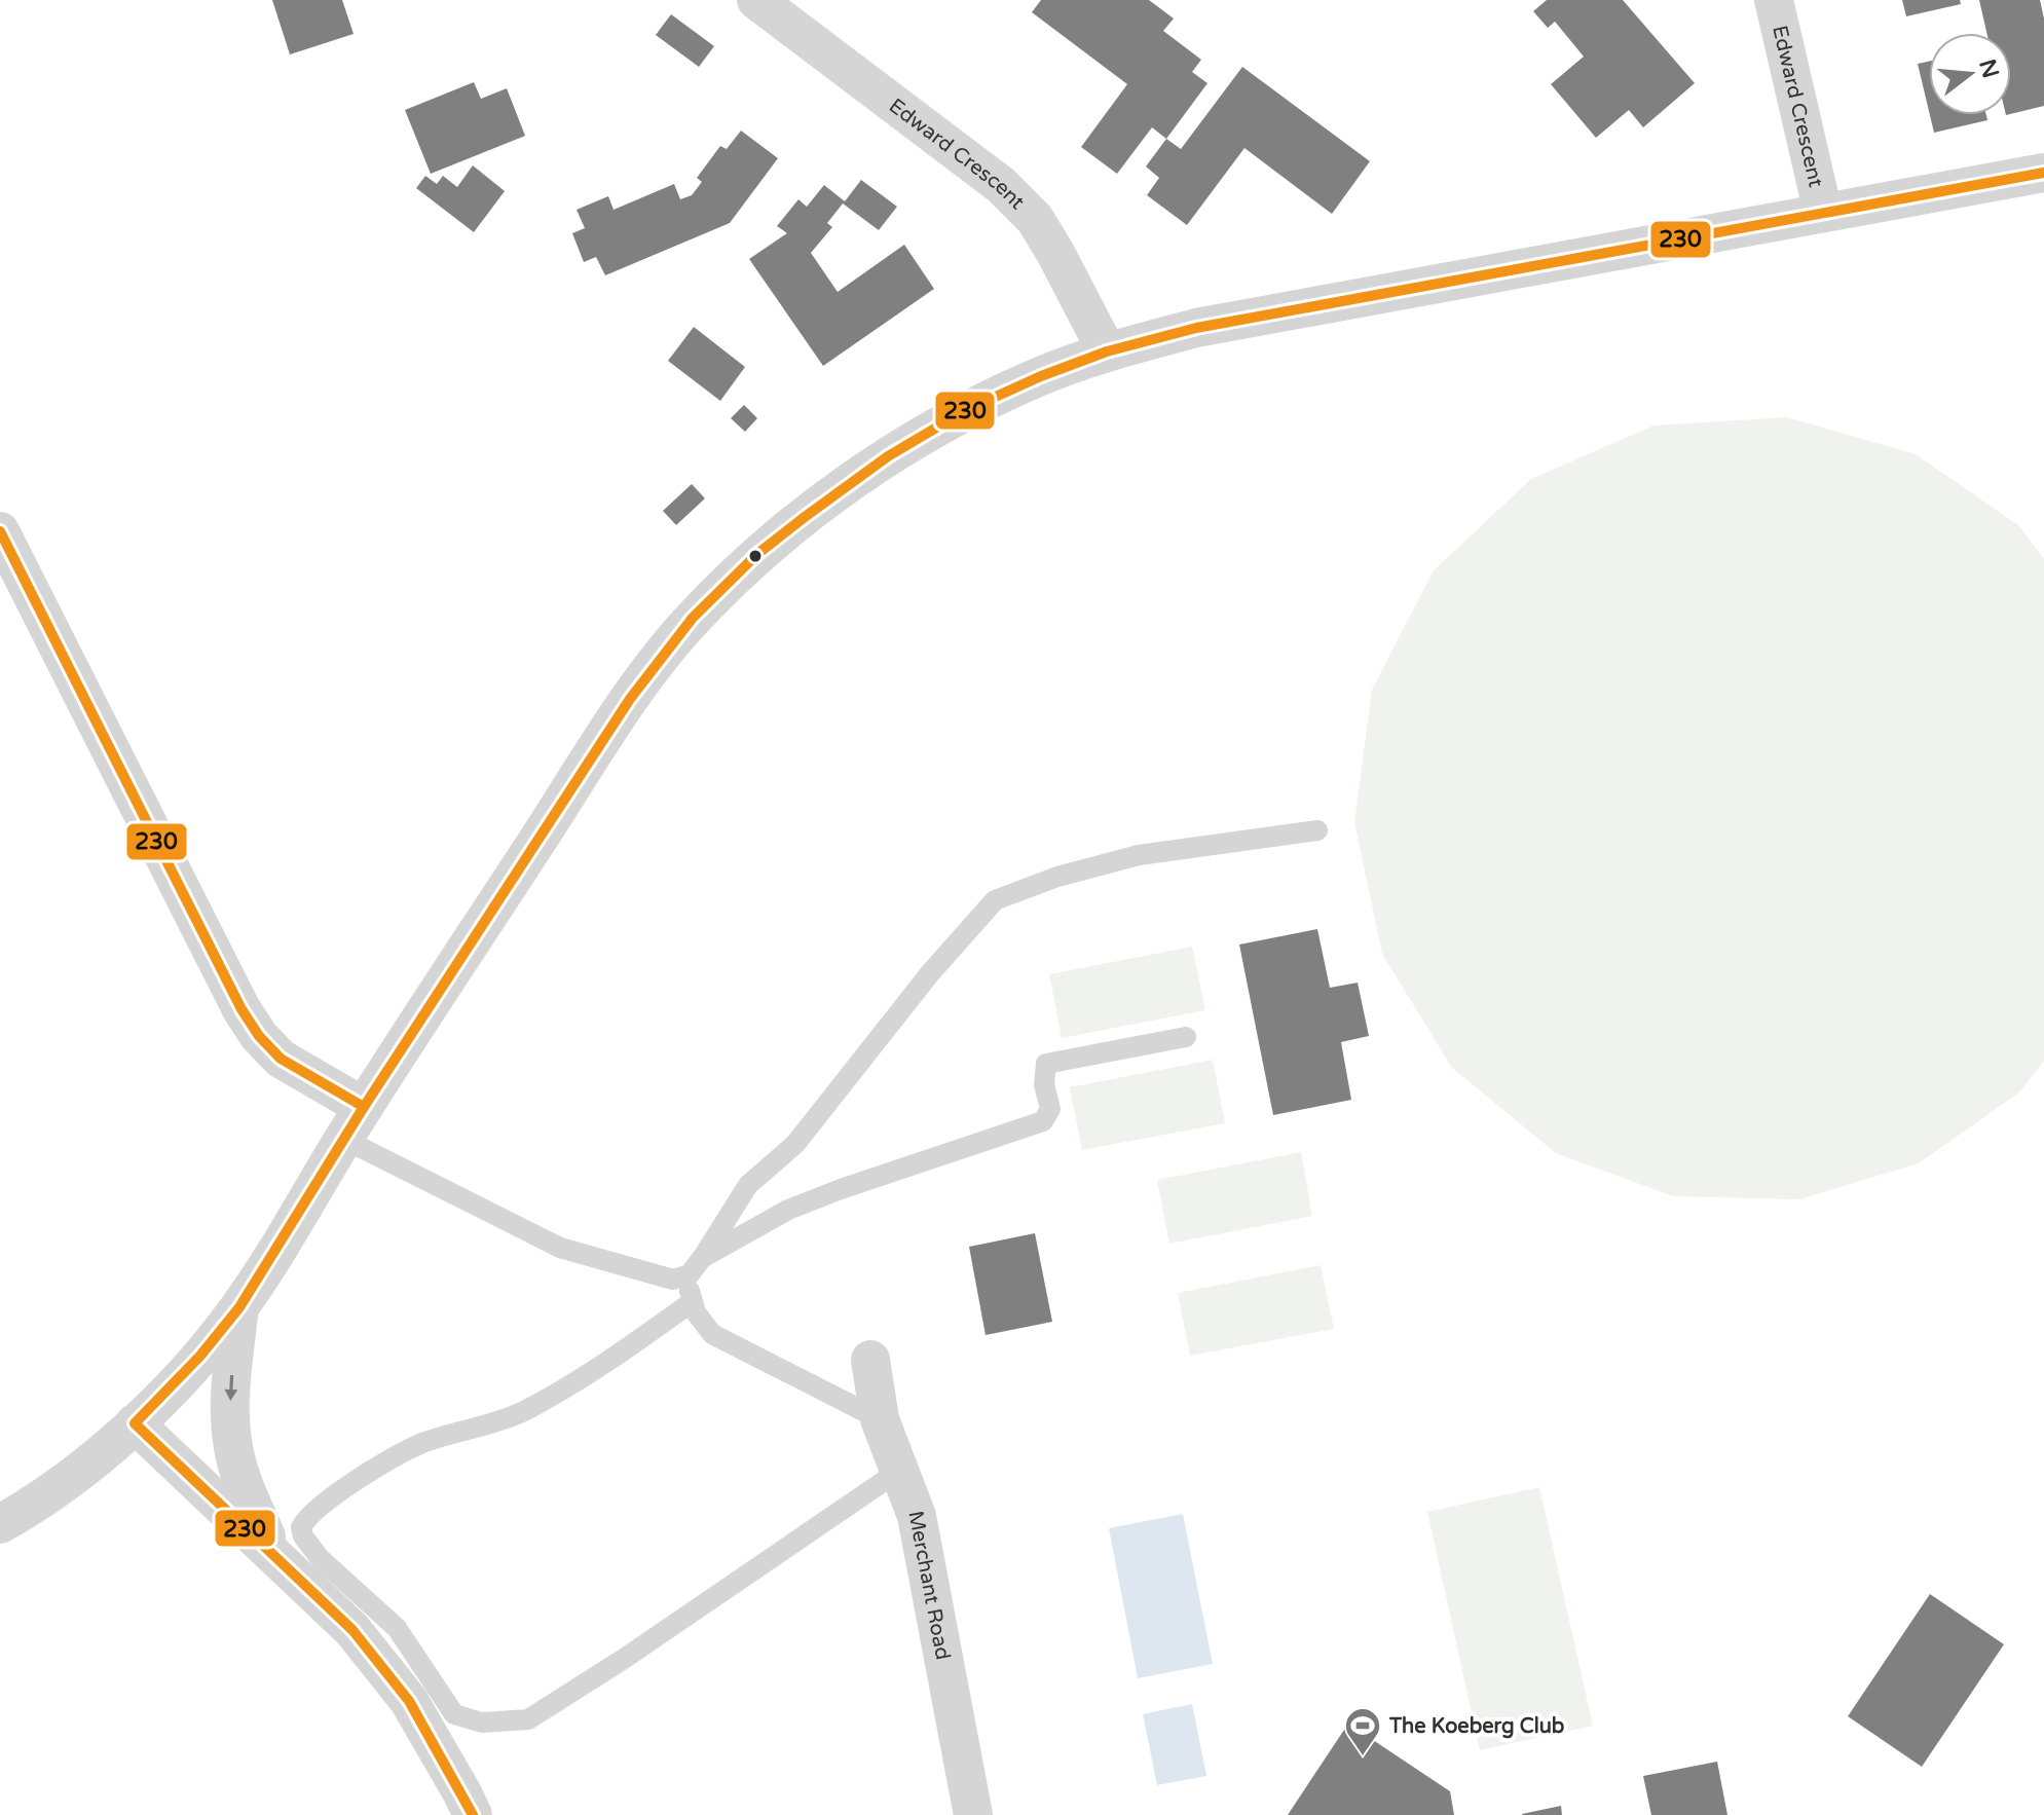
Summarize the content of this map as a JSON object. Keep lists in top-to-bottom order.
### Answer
{
  "streets": {
    "street": ["Edward Crescent", "Merchant Road"]
  },
  "places": {
    "sports": ["The Koeberg Club"]
  },
  "lines": ["transit line 230"],
  "north": "right"
}
